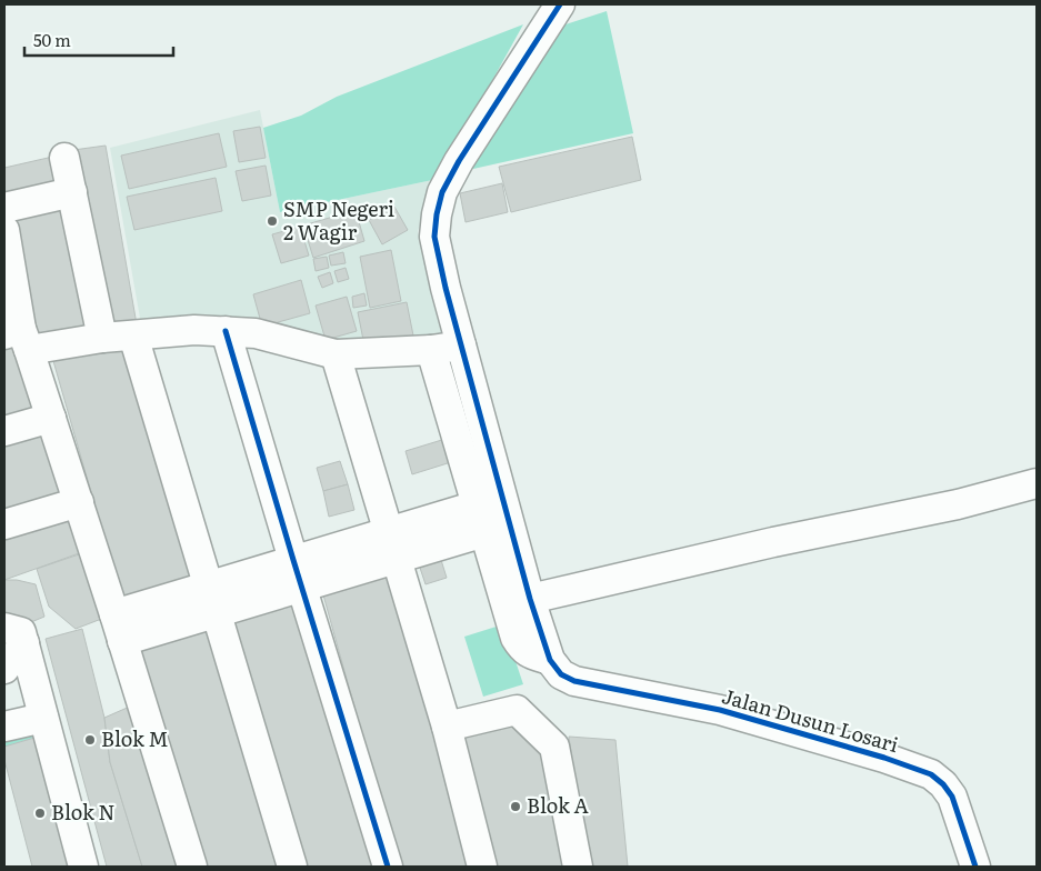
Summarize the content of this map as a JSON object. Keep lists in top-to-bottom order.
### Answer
{
  "streets": {
    "street": ["Jalan Dusun Losari"]
  },
  "places": [
    "SMP Negeri 2 Wagir",
    "Blok M",
    "Blok A",
    "Blok N"
  ],
  "scale_bar": "50 m"
}
